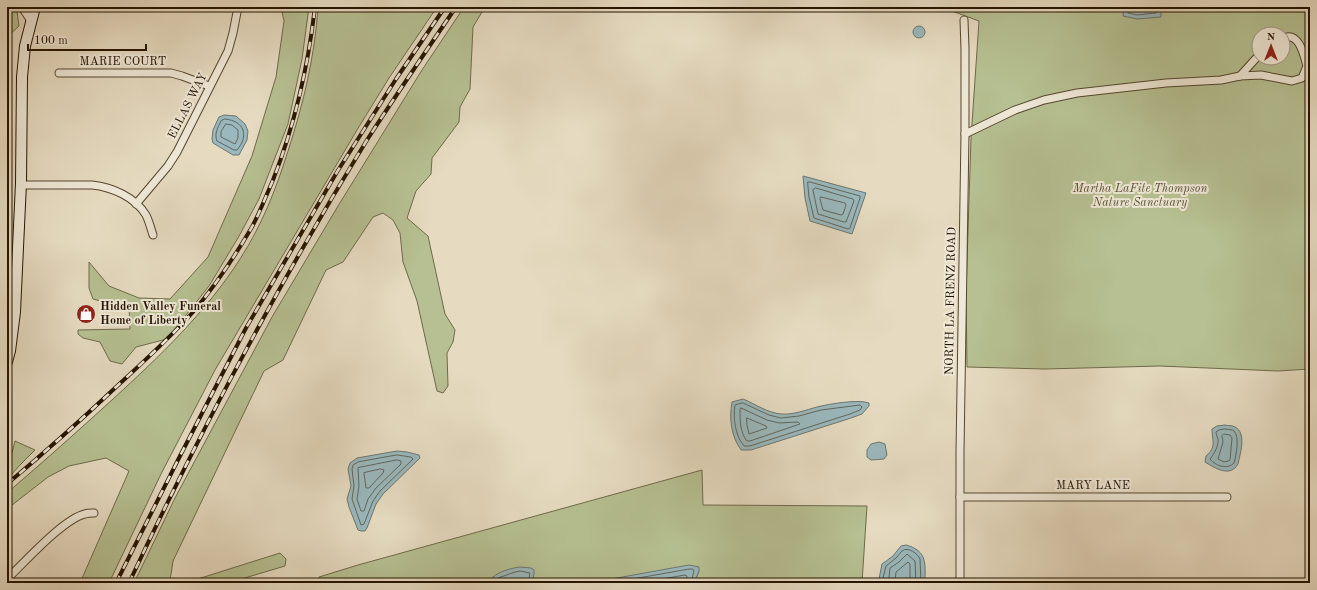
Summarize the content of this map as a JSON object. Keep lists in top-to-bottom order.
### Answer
{
  "streets": {
    "street": [
      "MARIE COURT",
      "ELLAS WAY",
      "NORTH LA FRENZ ROAD",
      "MARY LANE"
    ]
  },
  "crossings": [
    ["MARIE COURT", "ELLAS WAY"],
    ["NORTH LA FRENZ ROAD", "MARY LANE"]
  ],
  "parks": ["Martha LaFite Thompson Nature Sanctuary"],
  "places": {
    "shop": ["Hidden Valley Funeral Home of Liberty"]
  },
  "scale_bar": "100 m",
  "north": "top"
}
